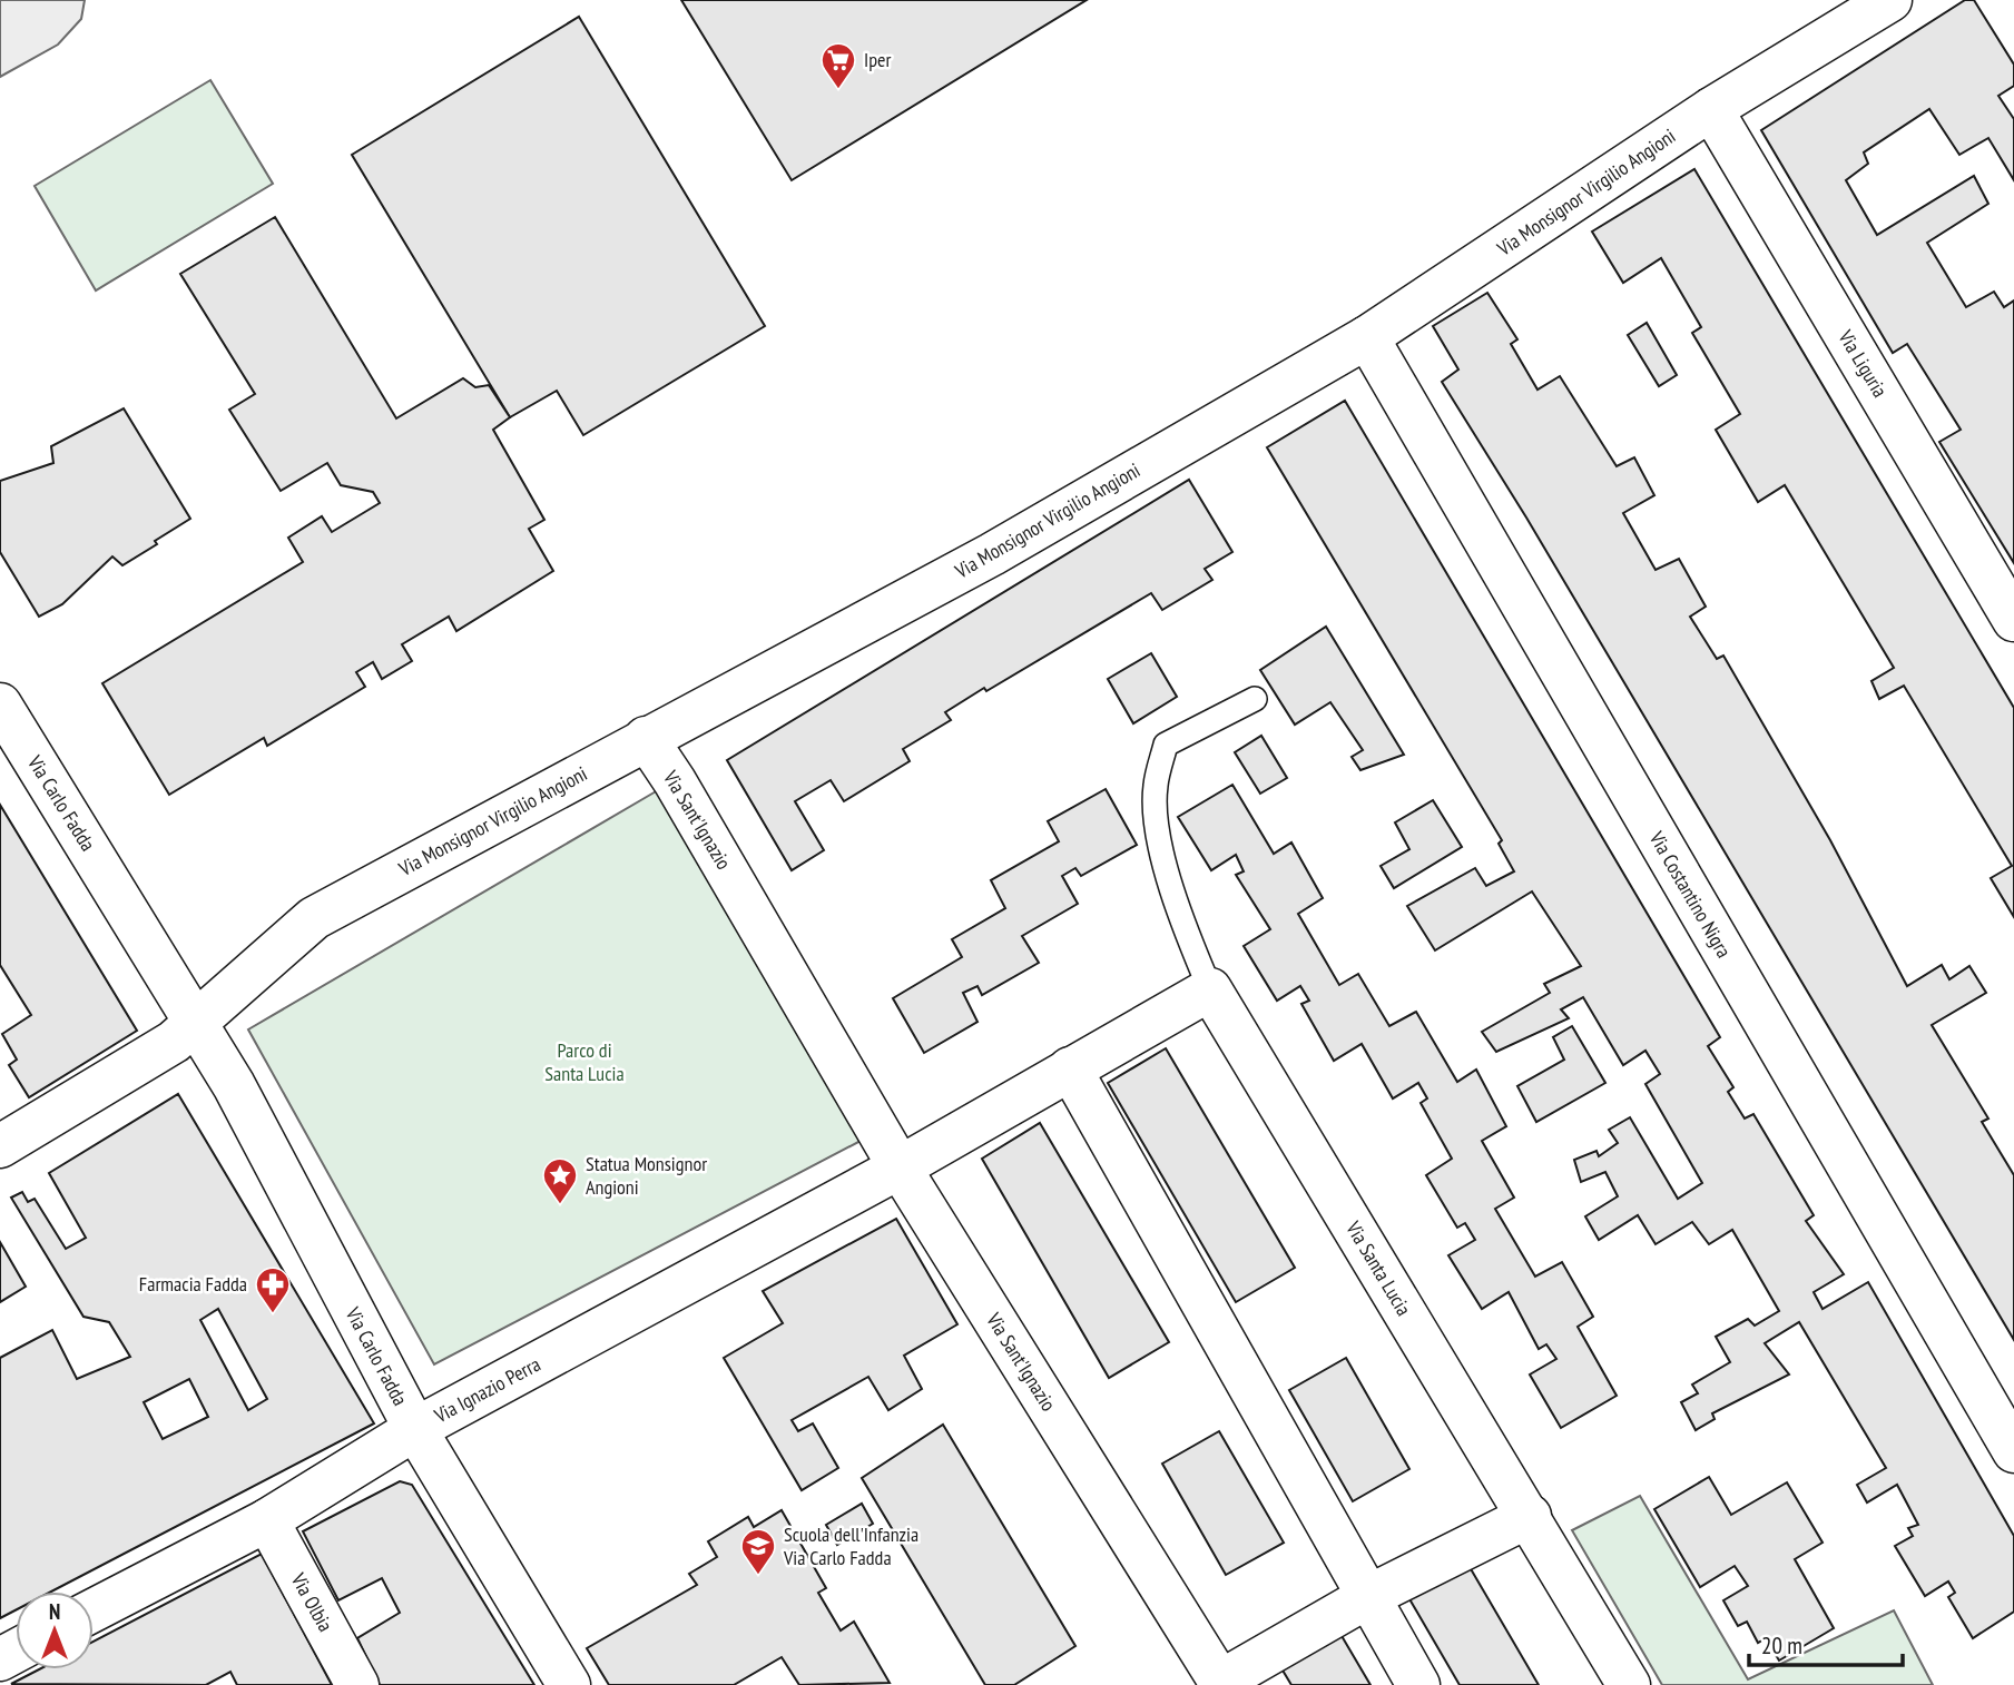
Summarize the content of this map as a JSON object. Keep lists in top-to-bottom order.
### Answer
{
  "streets": {
    "street": [
      "Via Monsignor Virgilio Angioni",
      "Via Liguria",
      "Via Carlo Fadda",
      "Via Sant'Ignazio",
      "Via Costantino Nigra",
      "Via Santa Lucia",
      "Via Ignazio Perra",
      "Via Olbia"
    ]
  },
  "crossings": [
    ["Via Monsignor Virgilio Angioni", "Via Liguria"],
    ["Via Monsignor Virgilio Angioni", "Via Carlo Fadda"],
    ["Via Monsignor Virgilio Angioni", "Via Sant'Ignazio"],
    ["Via Monsignor Virgilio Angioni", "Via Costantino Nigra"],
    ["Via Carlo Fadda", "Via Ignazio Perra"],
    ["Via Sant'Ignazio", "Via Santa Lucia"],
    ["Via Sant'Ignazio", "Via Ignazio Perra"],
    ["Via Ignazio Perra", "Via Olbia"]
  ],
  "parks": ["Parco di Santa Lucia"],
  "places": {
    "supermarket": ["Iper"],
    "place": ["Statua Monsignor Angioni"],
    "pharmacy": ["Farmacia Fadda"],
    "school or university": ["Scuola dell'Infanzia Via Carlo Fadda"]
  },
  "scale_bar": "20 m",
  "north": "top"
}
